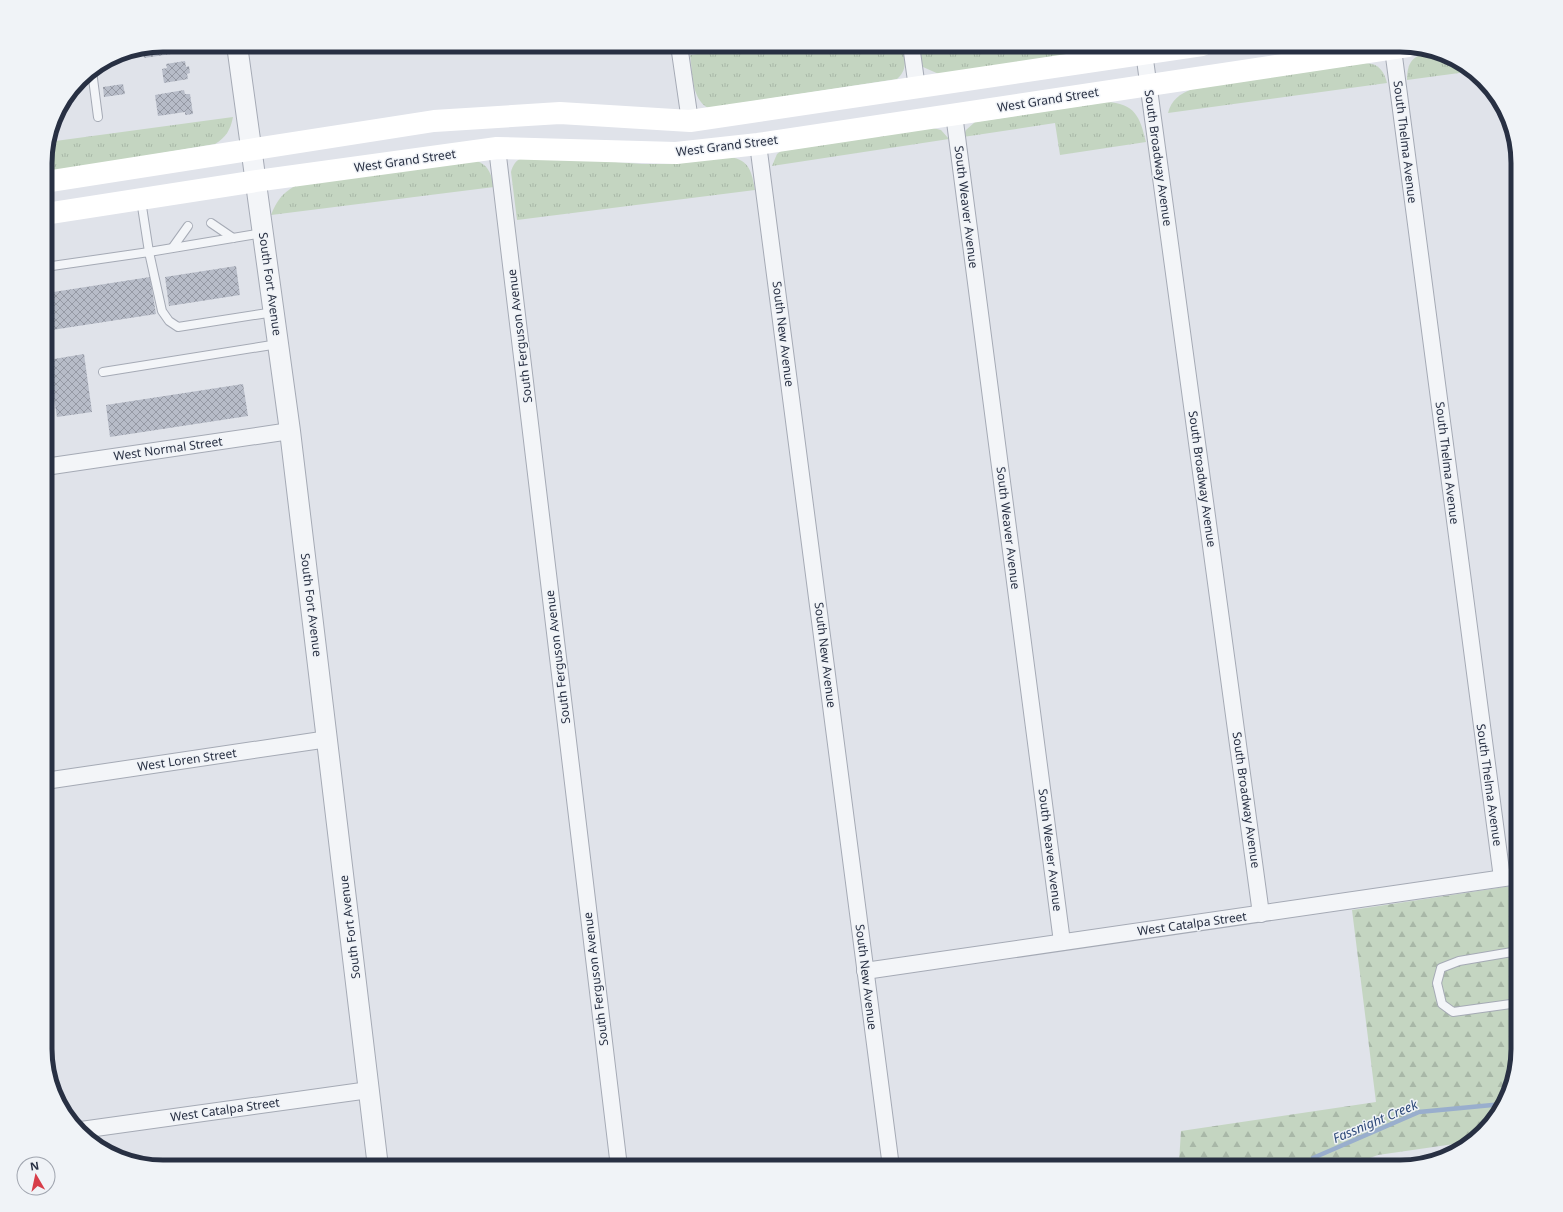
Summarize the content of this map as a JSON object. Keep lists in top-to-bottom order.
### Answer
{
  "streets": {
    "main road": ["West Grand Street"],
    "street": [
      "South Thelma Avenue",
      "South Broadway Avenue",
      "South Weaver Avenue",
      "South Fort Avenue",
      "South New Avenue",
      "South Ferguson Avenue",
      "West Normal Street",
      "West Loren Street",
      "West Catalpa Street"
    ]
  },
  "crossings": [
    ["West Grand Street", "South Broadway Avenue"],
    ["West Grand Street", "South Weaver Avenue"],
    ["West Grand Street", "South Fort Avenue"],
    ["West Grand Street", "South New Avenue"],
    ["West Grand Street", "South Ferguson Avenue"],
    ["South Broadway Avenue", "West Catalpa Street"],
    ["South Weaver Avenue", "West Catalpa Street"],
    ["South Fort Avenue", "West Normal Street"],
    ["South Fort Avenue", "West Loren Street"],
    ["South Fort Avenue", "West Catalpa Street"],
    ["South New Avenue", "West Catalpa Street"]
  ],
  "water": ["Fassnight Creek"],
  "north": "top"
}
